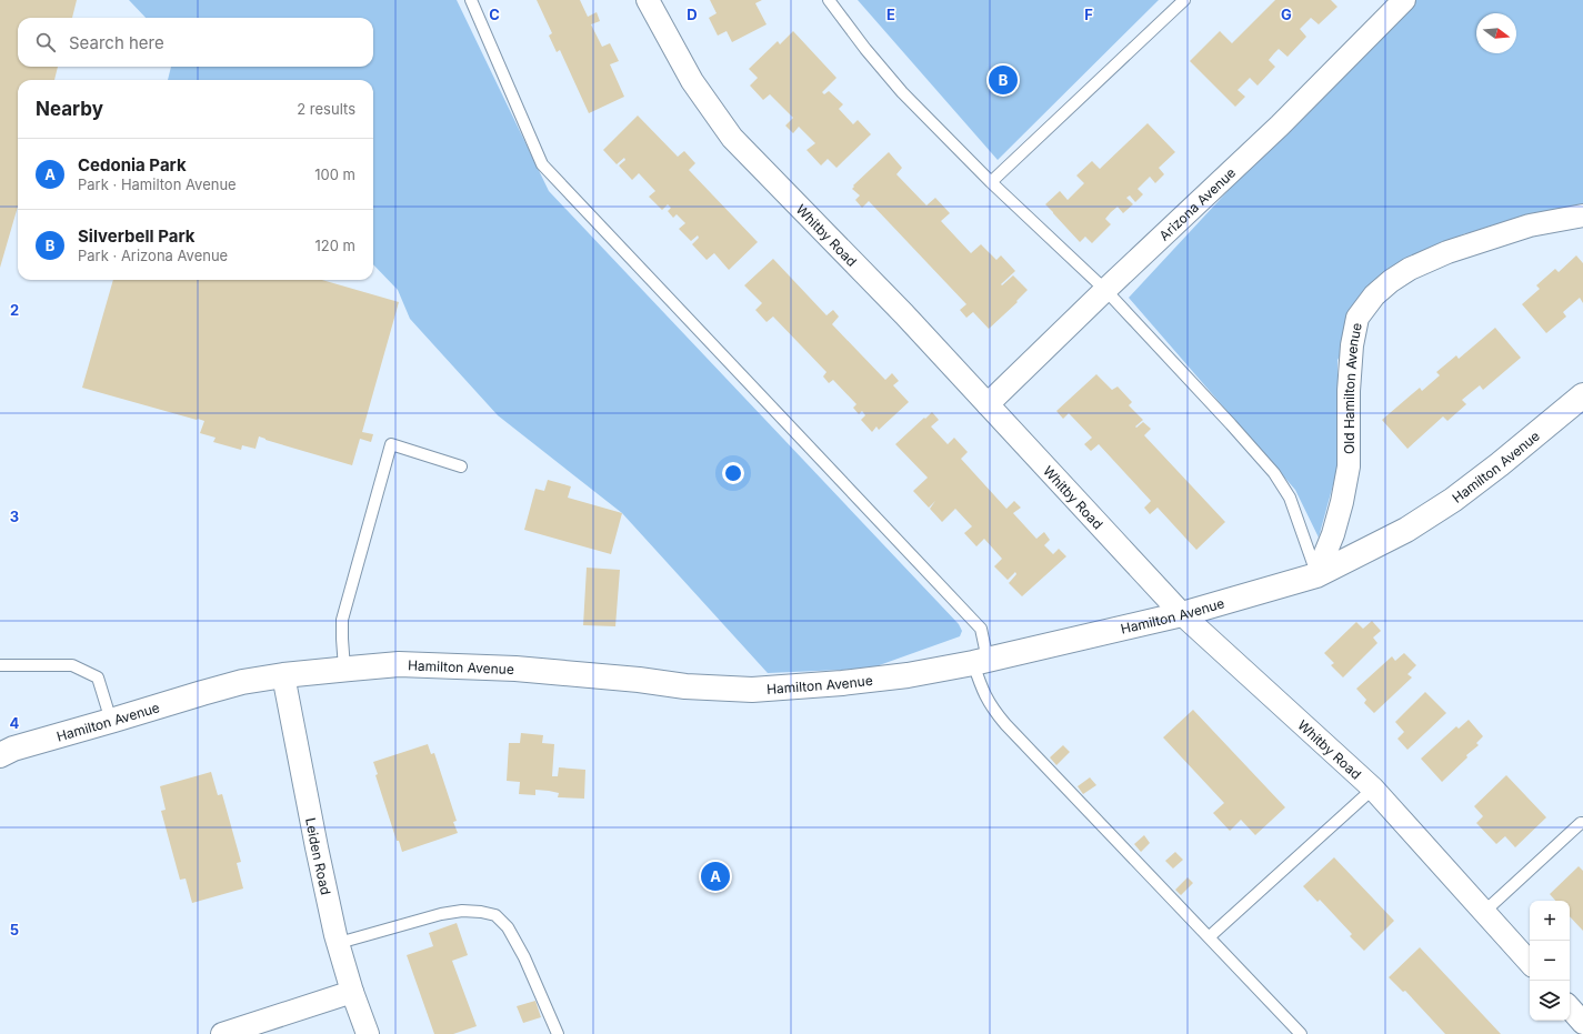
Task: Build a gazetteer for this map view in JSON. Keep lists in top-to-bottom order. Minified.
{"streets":{"street":["Arizona Avenue","Whitby Road","Old Hamilton Avenue","Hamilton Avenue","Leiden Road"]},"crossings":[["Arizona Avenue","Whitby Road"],["Whitby Road","Hamilton Avenue"],["Old Hamilton Avenue","Hamilton Avenue"],["Hamilton Avenue","Leiden Road"]],"north":"right","page":{"search":"Search here","pins":["B","A"],"heading":["Nearby","2 results"],"list":[{"mark":"A","name":"Cedonia Park","note":"Park · Hamilton Avenue","value":"100 m"},{"mark":"B","name":"Silverbell Park","note":"Park · Arizona Avenue","value":"120 m"}],"map_buttons":["+","−"]},"grid":{"columns":["C","D","E","F","G"],"rows":["2","3","4","5"]}}
